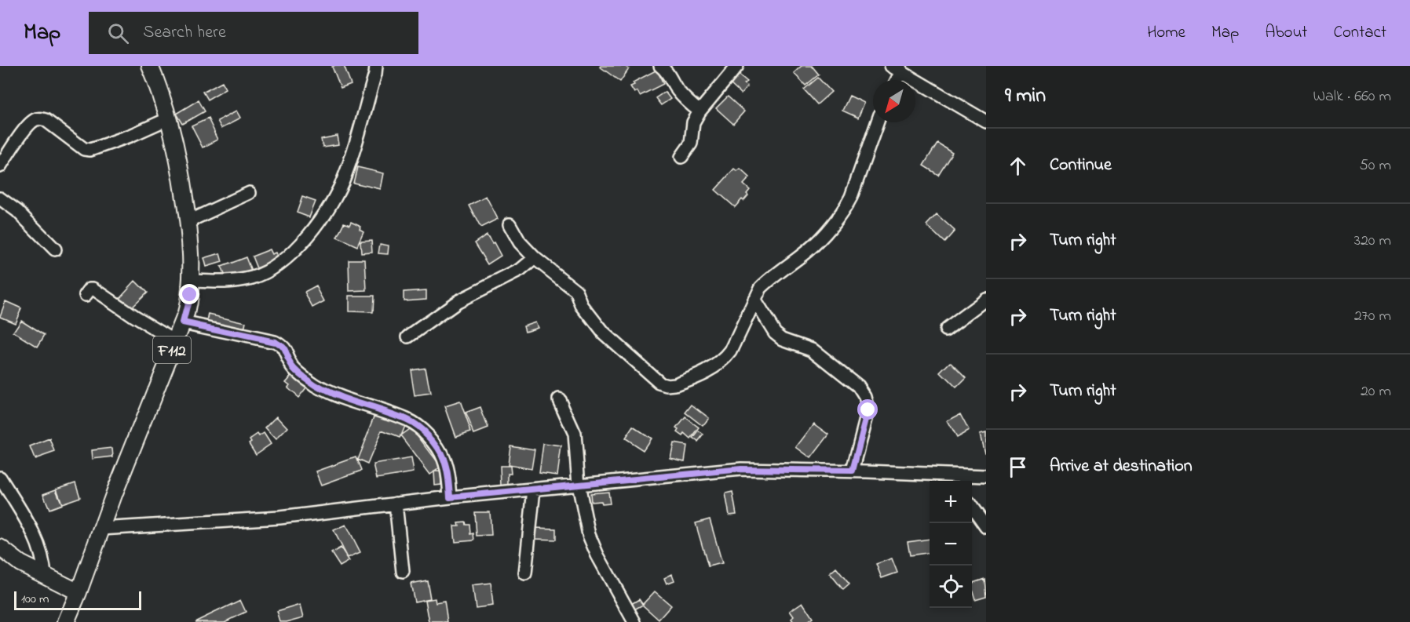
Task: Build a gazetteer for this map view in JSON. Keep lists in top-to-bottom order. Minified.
{"streets":{"main road":["F112"]},"scale_bar":"100 m","north":"bottom left","page":{"header":"Map","search":"Search here","nav":["Home","Map","About","Contact"],"heading":["9 min","Walk · 660 m"],"list":[["Continue","50 m"],["Turn right","320 m"],["Turn right","270 m"],["Turn right","20 m"],"Arrive at destination"],"map_buttons":["+","−"],"scale":"100 m"}}
